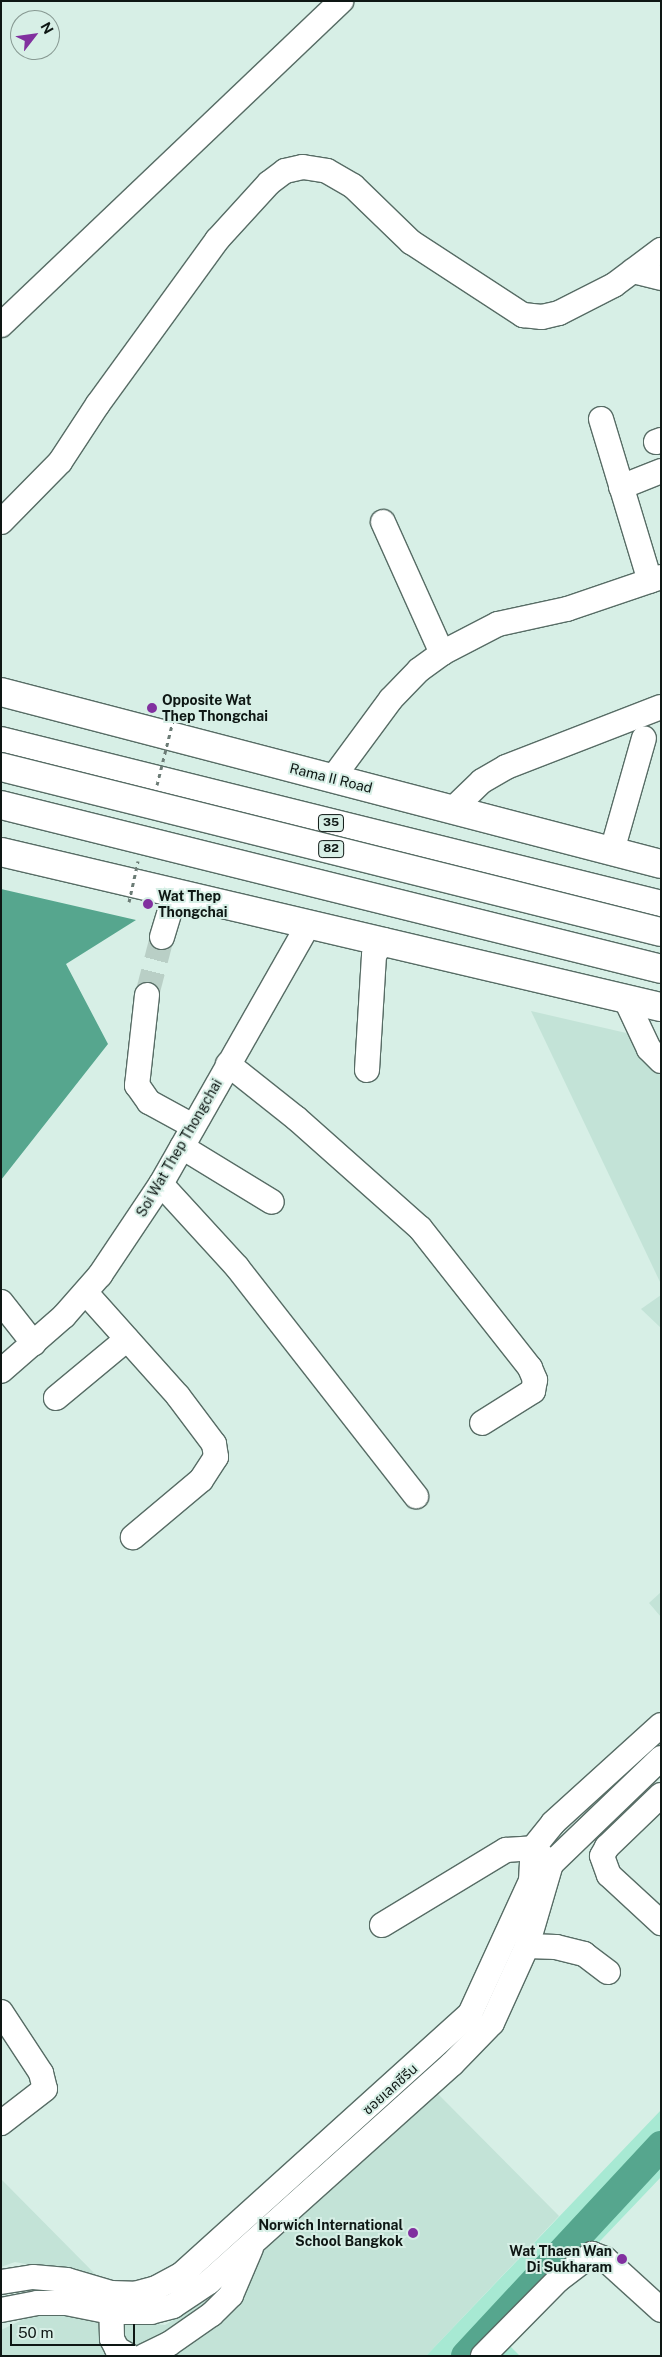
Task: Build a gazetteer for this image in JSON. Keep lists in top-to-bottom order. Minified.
{"streets":{"main road":["Rama II Road","35","82"],"street":["Soi Wat Thep Thongchai","ซอยเลคซีรีน"]},"places":["Opposite Wat Thep Thongchai","Wat Thep Thongchai","Norwich International School Bangkok","Wat Thaen Wan Di Sukharam"],"scale_bar":"50 m","north":"top right"}
